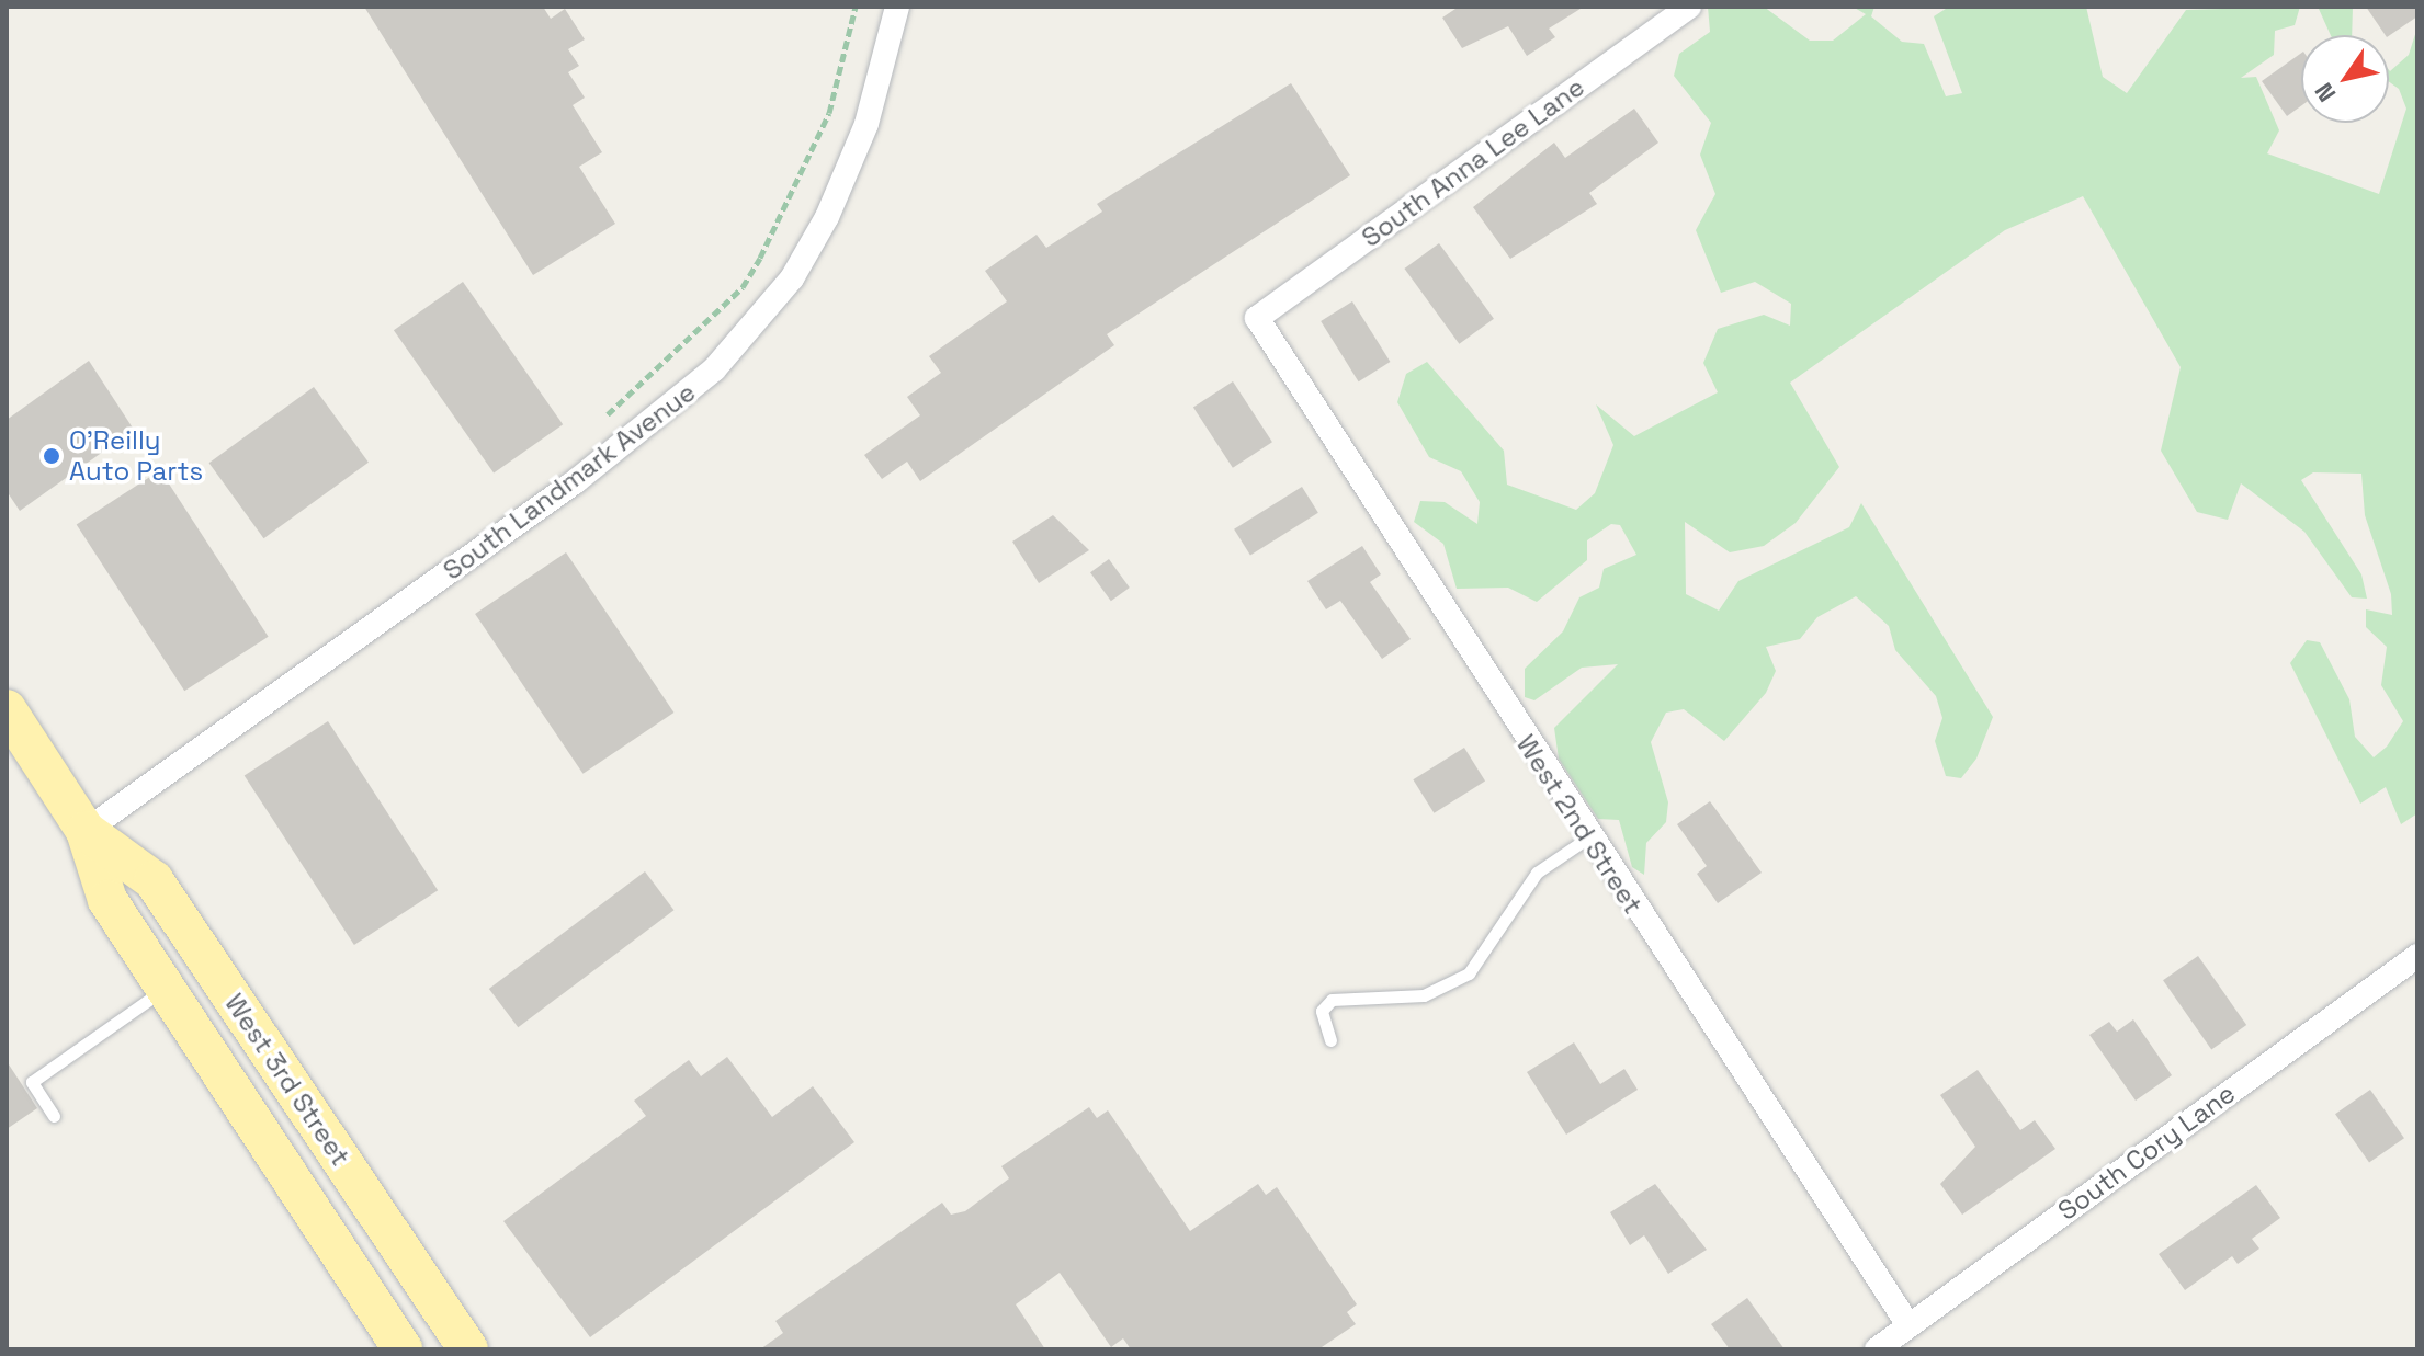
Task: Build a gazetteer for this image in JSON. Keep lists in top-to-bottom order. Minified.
{"streets":{"main road":["West 3rd Street"],"street":["South Anna Lee Lane","South Landmark Avenue","West 2nd Street","South Cory Lane"]},"crossings":[["South Anna Lee Lane","West 2nd Street"],["South Landmark Avenue","West 3rd Street"],["West 2nd Street","South Cory Lane"]],"places":["O'Reilly Auto Parts"],"north":"bottom left"}
